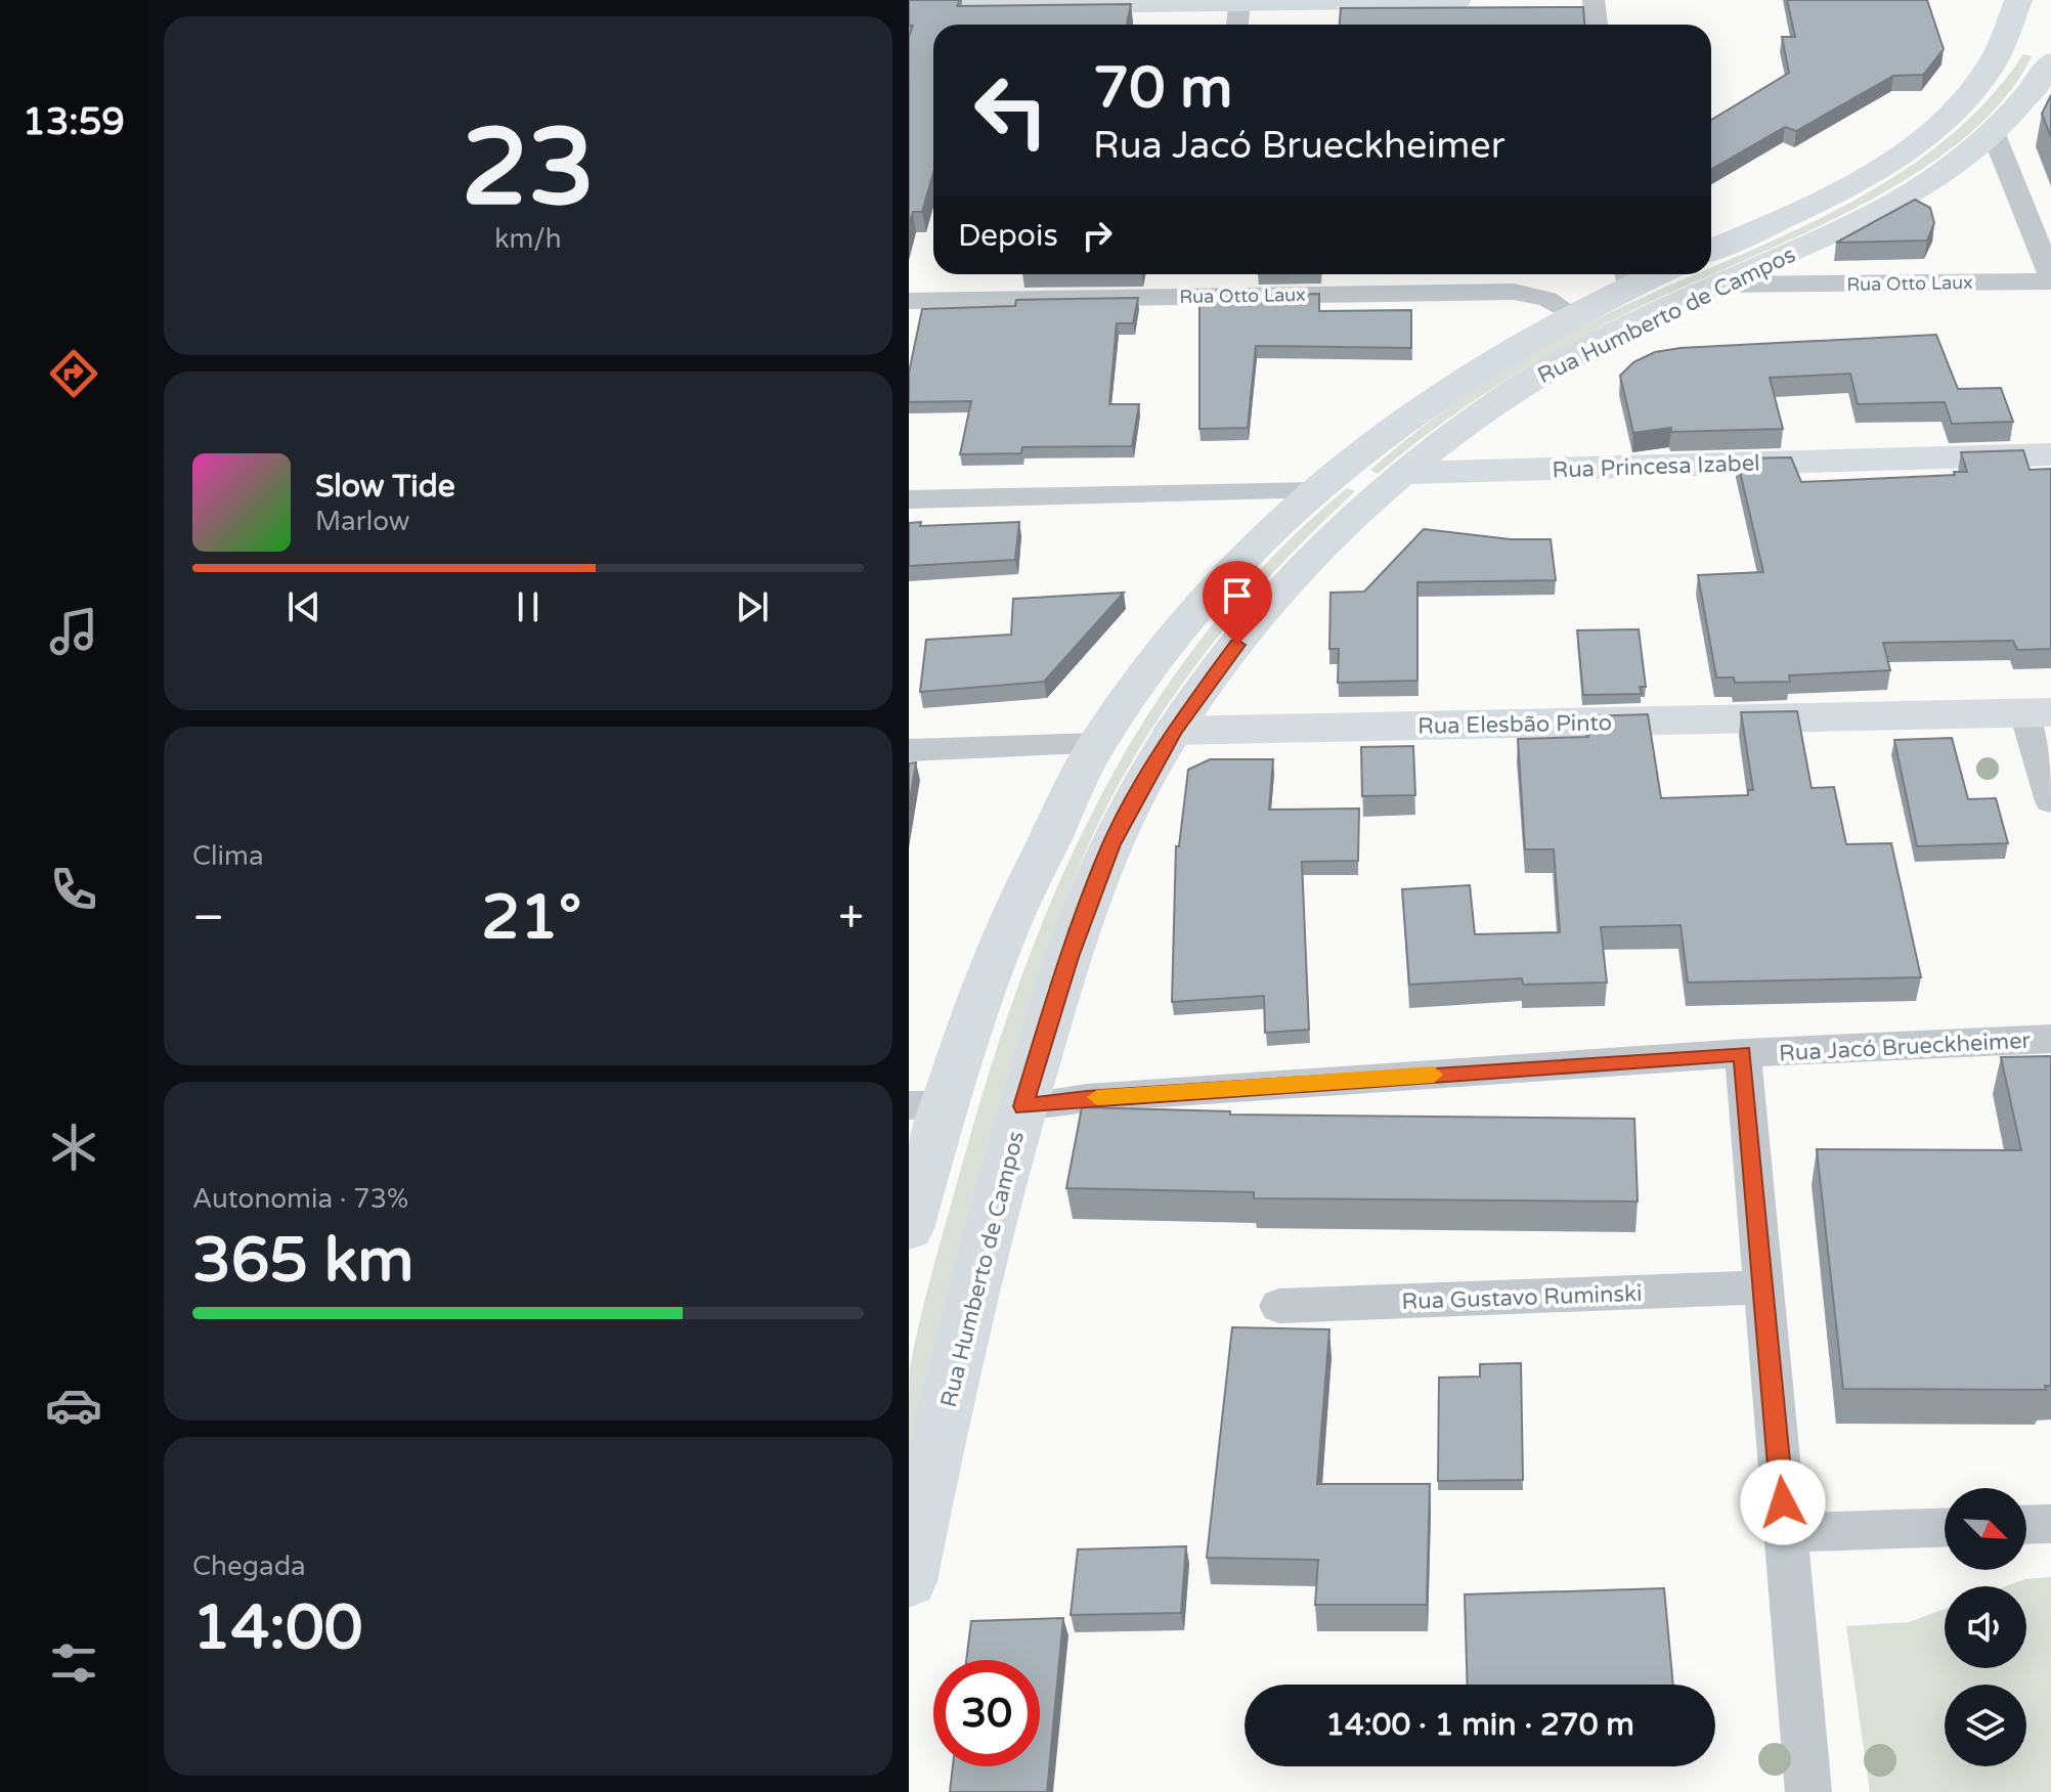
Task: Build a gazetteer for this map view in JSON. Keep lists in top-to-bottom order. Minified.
{"streets":{"main road":["Rua Humberto de Campos","Rua Princesa Izabel","Rua Elesbão Pinto"],"street":["Rua Otto Laux","Rua Jacó Brueckheimer","Rua Gustavo Ruminski"]},"crossings":[["Rua Otto Laux","Rua Humberto de Campos"],["Rua Humberto de Campos","Rua Princesa Izabel"],["Rua Humberto de Campos","Rua Elesbão Pinto"],["Rua Humberto de Campos","Rua Jacó Brueckheimer"]],"north":"bottom right","page":{"tabs":"13:59","tile":[["23","km/h"],"Clima",["Autonomia · 73%","365 km"],["Chegada","14:00"]],"turn":["70 m","Rua Jacó Brueckheimer"],"then":"Depois","song":["Slow Tide","Marlow"],"heat":["−","21°","+"],"limit":"30","trip":"14:00 · 1 min · 270 m"}}
